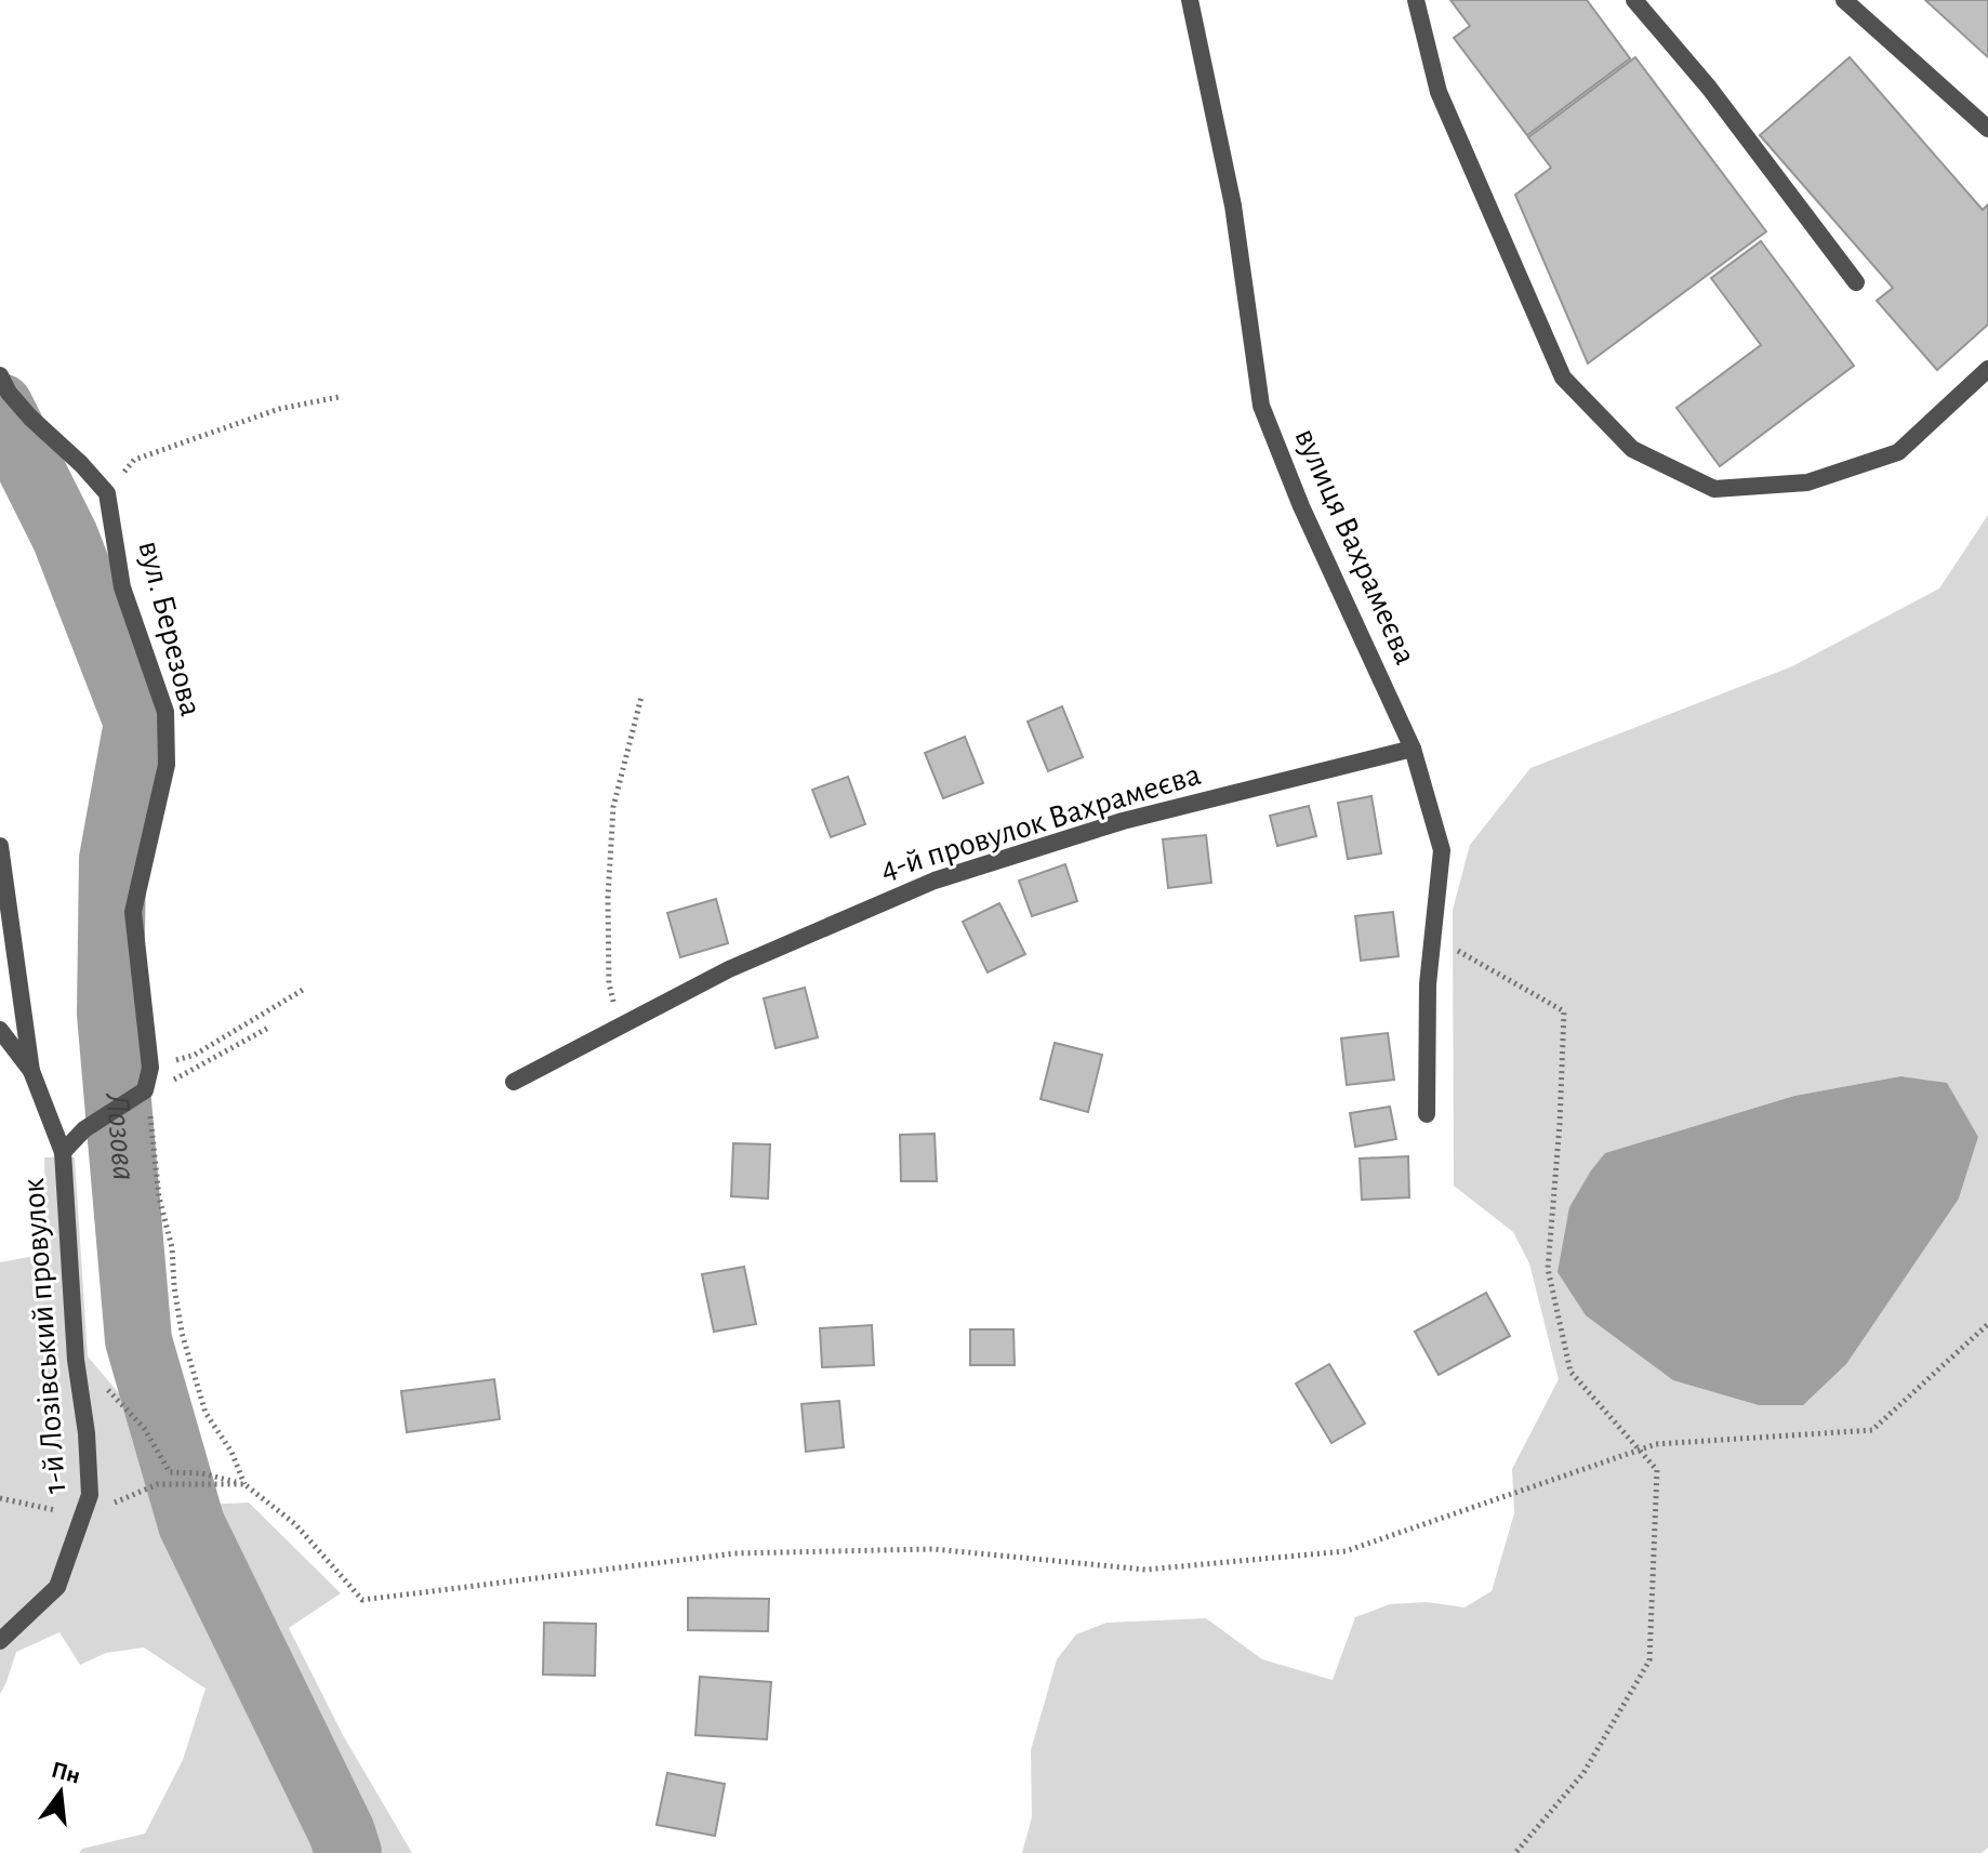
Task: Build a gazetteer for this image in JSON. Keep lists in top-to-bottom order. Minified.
{"streets":{"street":["вулиця Вахрамеєва","вул. Березова","4-й провулок Вахрамеєва","1-й Лозівський провулок"]},"crossings":[["вулиця Вахрамеєва","4-й провулок Вахрамеєва"]],"water":["Лозова"],"north":"top"}
